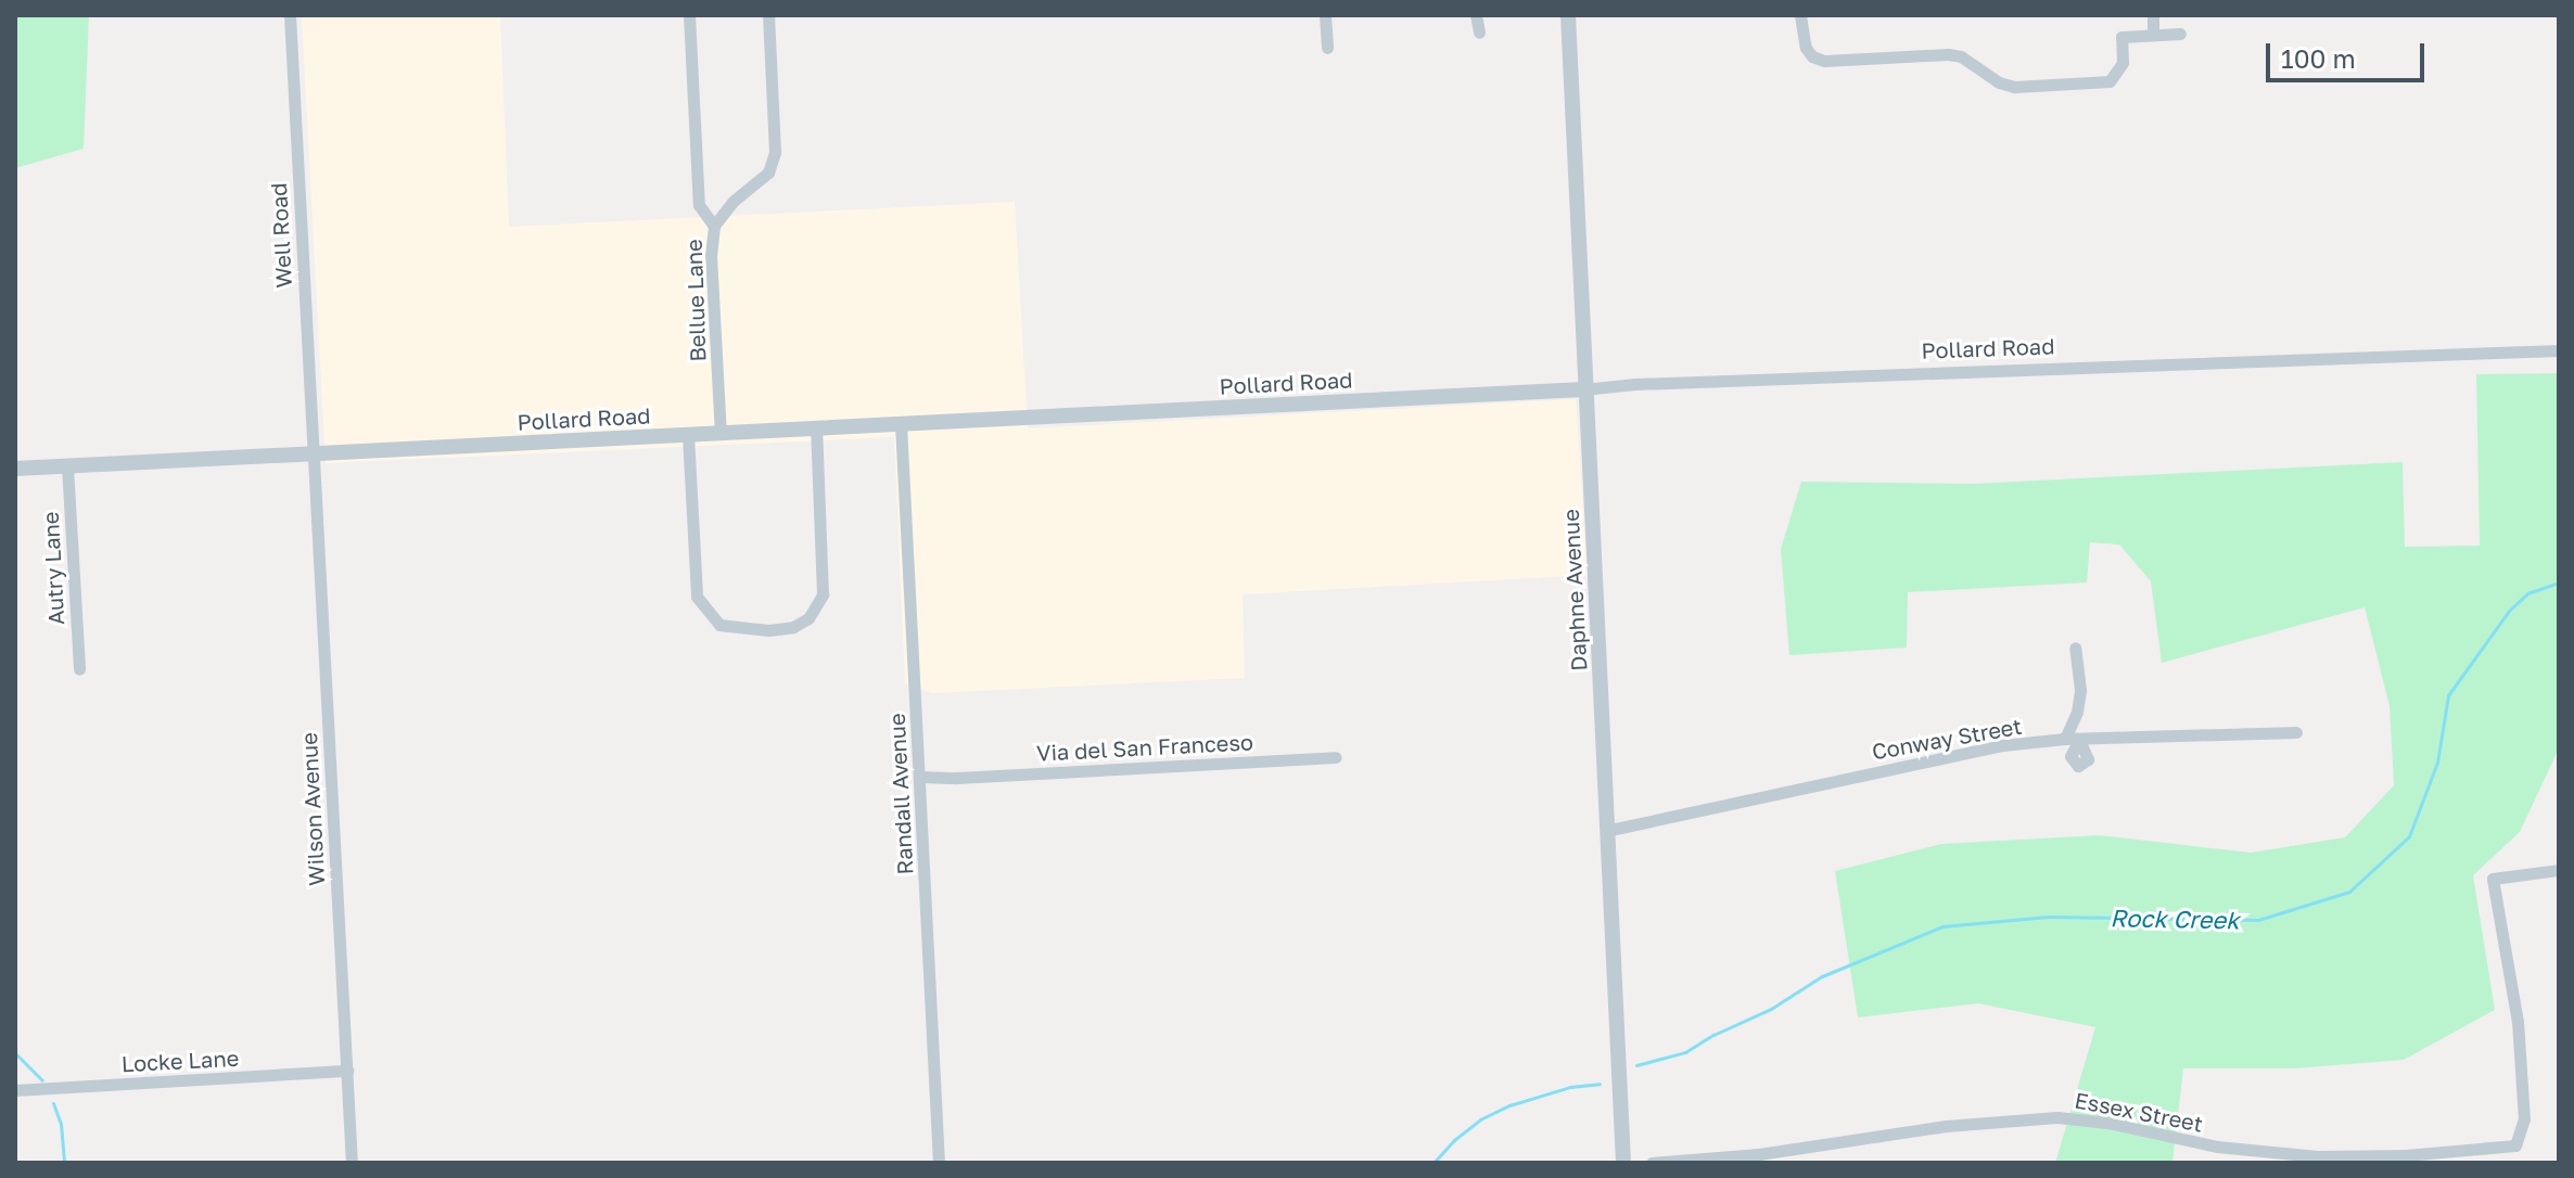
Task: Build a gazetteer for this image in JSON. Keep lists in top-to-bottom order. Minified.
{"streets":{"street":["Well Road","Bellue Lane","Pollard Road","Autry Lane","Daphne Avenue","Conway Street","Via del San Franceso","Randall Avenue","Wilson Avenue","Locke Lane","Essex Street"]},"crossings":[["Well Road","Pollard Road"],["Well Road","Wilson Avenue"],["Bellue Lane","Pollard Road"],["Pollard Road","Autry Lane"],["Pollard Road","Daphne Avenue"],["Pollard Road","Randall Avenue"],["Pollard Road","Wilson Avenue"],["Daphne Avenue","Conway Street"],["Via del San Franceso","Randall Avenue"],["Wilson Avenue","Locke Lane"]],"water":["Rock Creek"],"scale_bar":"100 m"}
